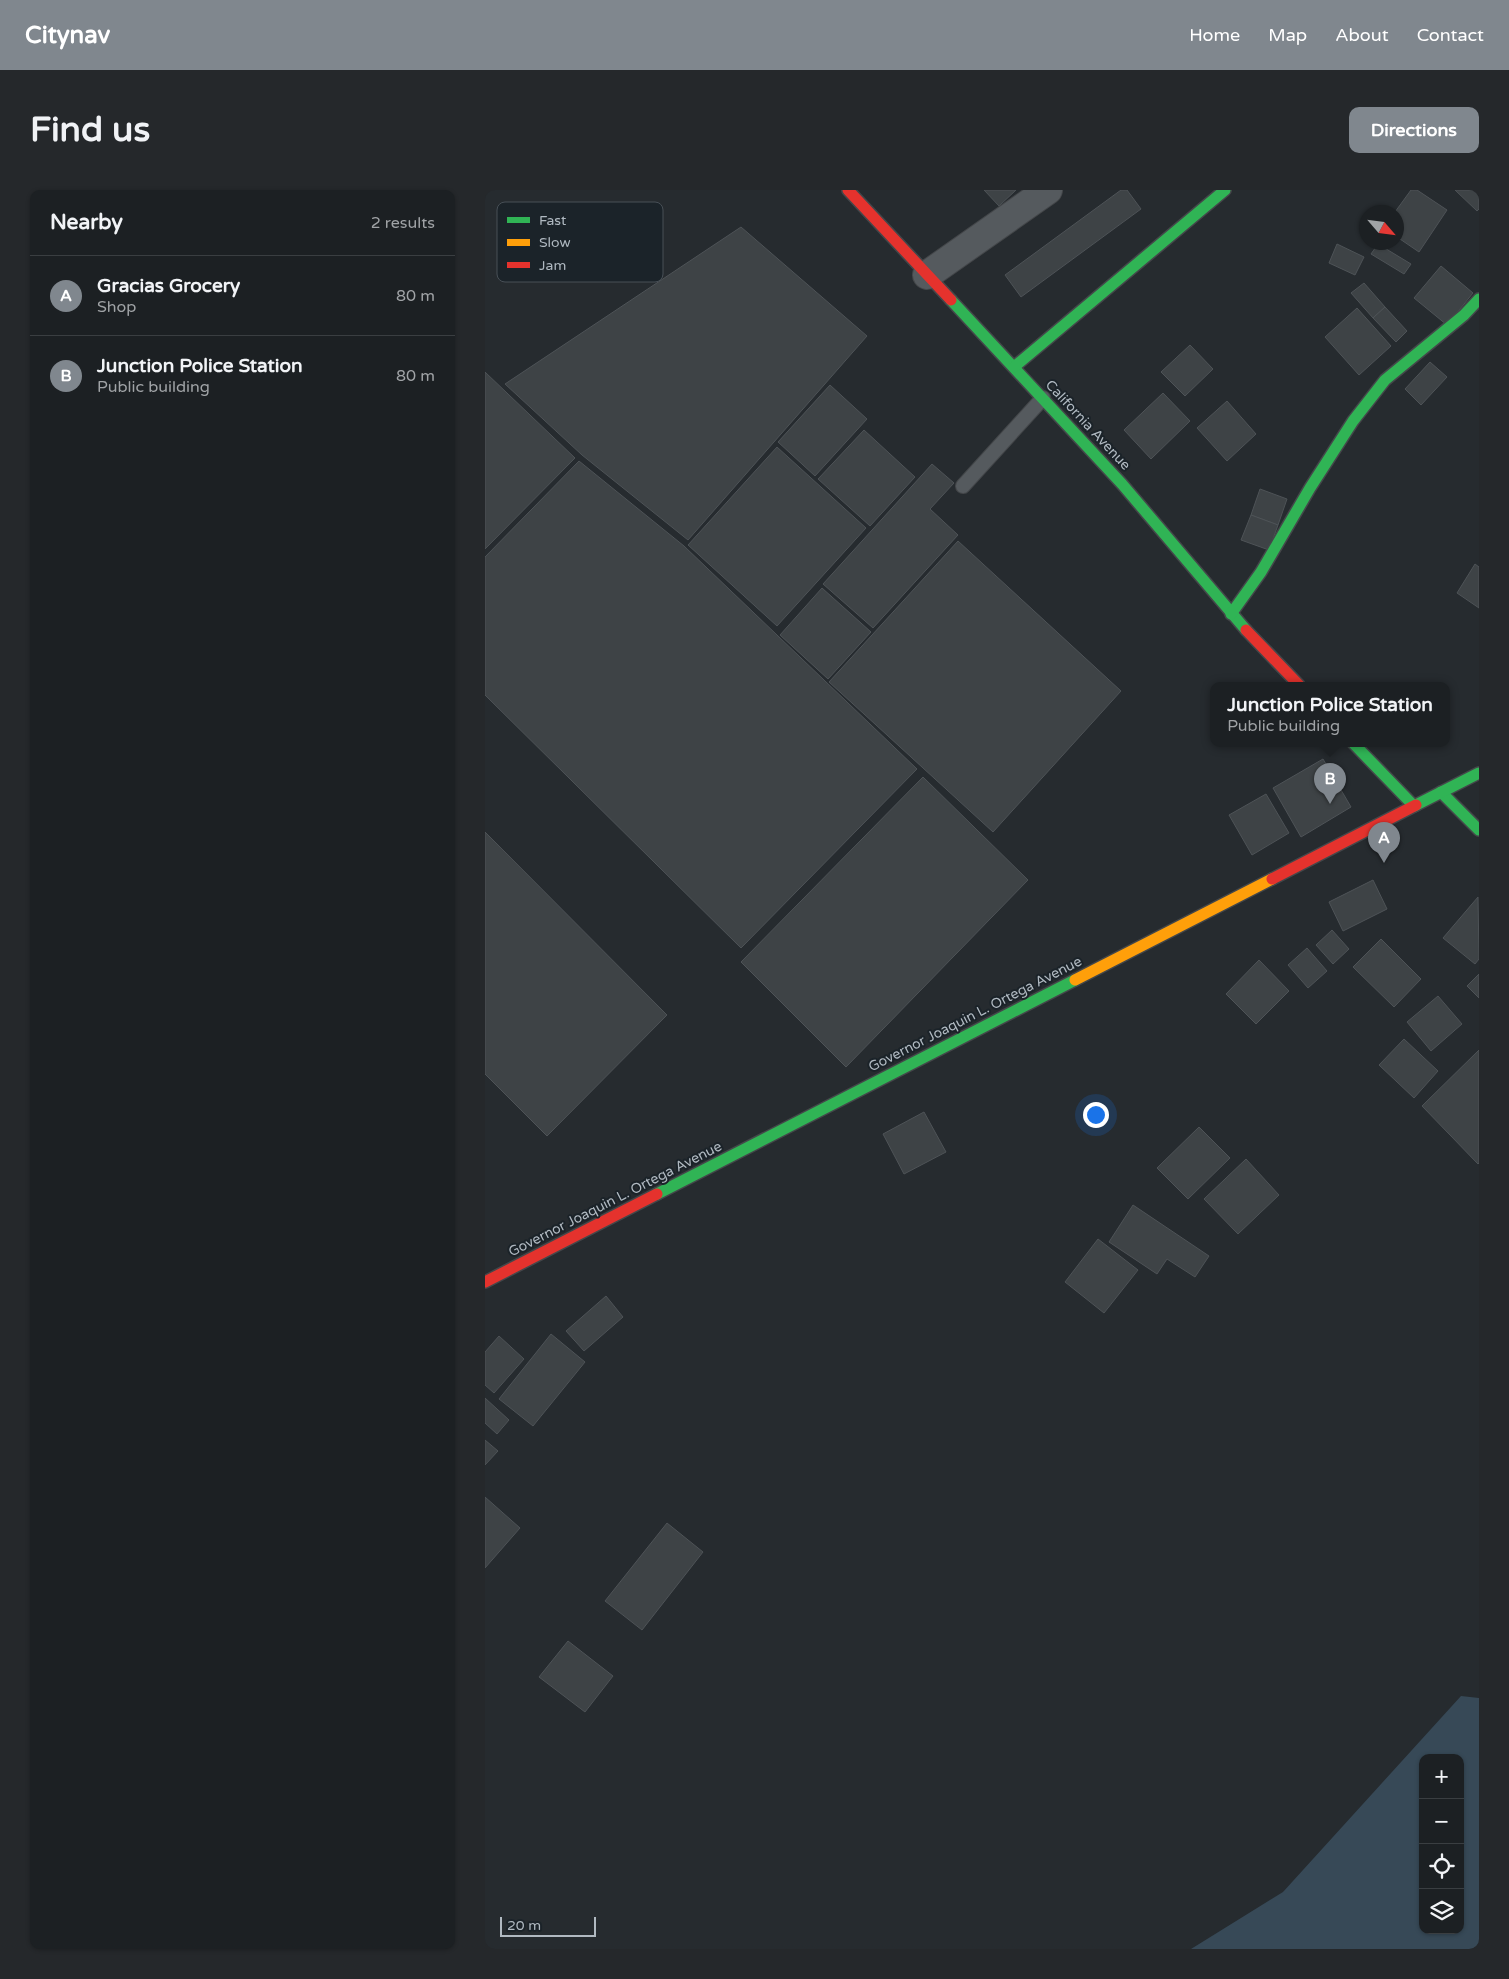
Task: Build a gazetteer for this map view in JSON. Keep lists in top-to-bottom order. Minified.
{"streets":{"street":["California Avenue","Governor Joaquin L. Ortega Avenue"]},"legend":["Fast","Slow","Jam"],"scale_bar":"20 m","north":"bottom right","page":{"header":"Citynav","nav":["Home","Map","About","Contact"],"buttons":"Directions","title":"Find us","heading":["Nearby","2 results"],"list":[{"mark":"A","name":"Gracias Grocery","note":"Shop","value":"80 m"},{"mark":"B","name":"Junction Police Station","note":"Public building","value":"80 m"}],"popup":["Junction Police Station","Public building"],"pins":["B","A"],"map_buttons":["+","−"],"scale":"20 m"}}
